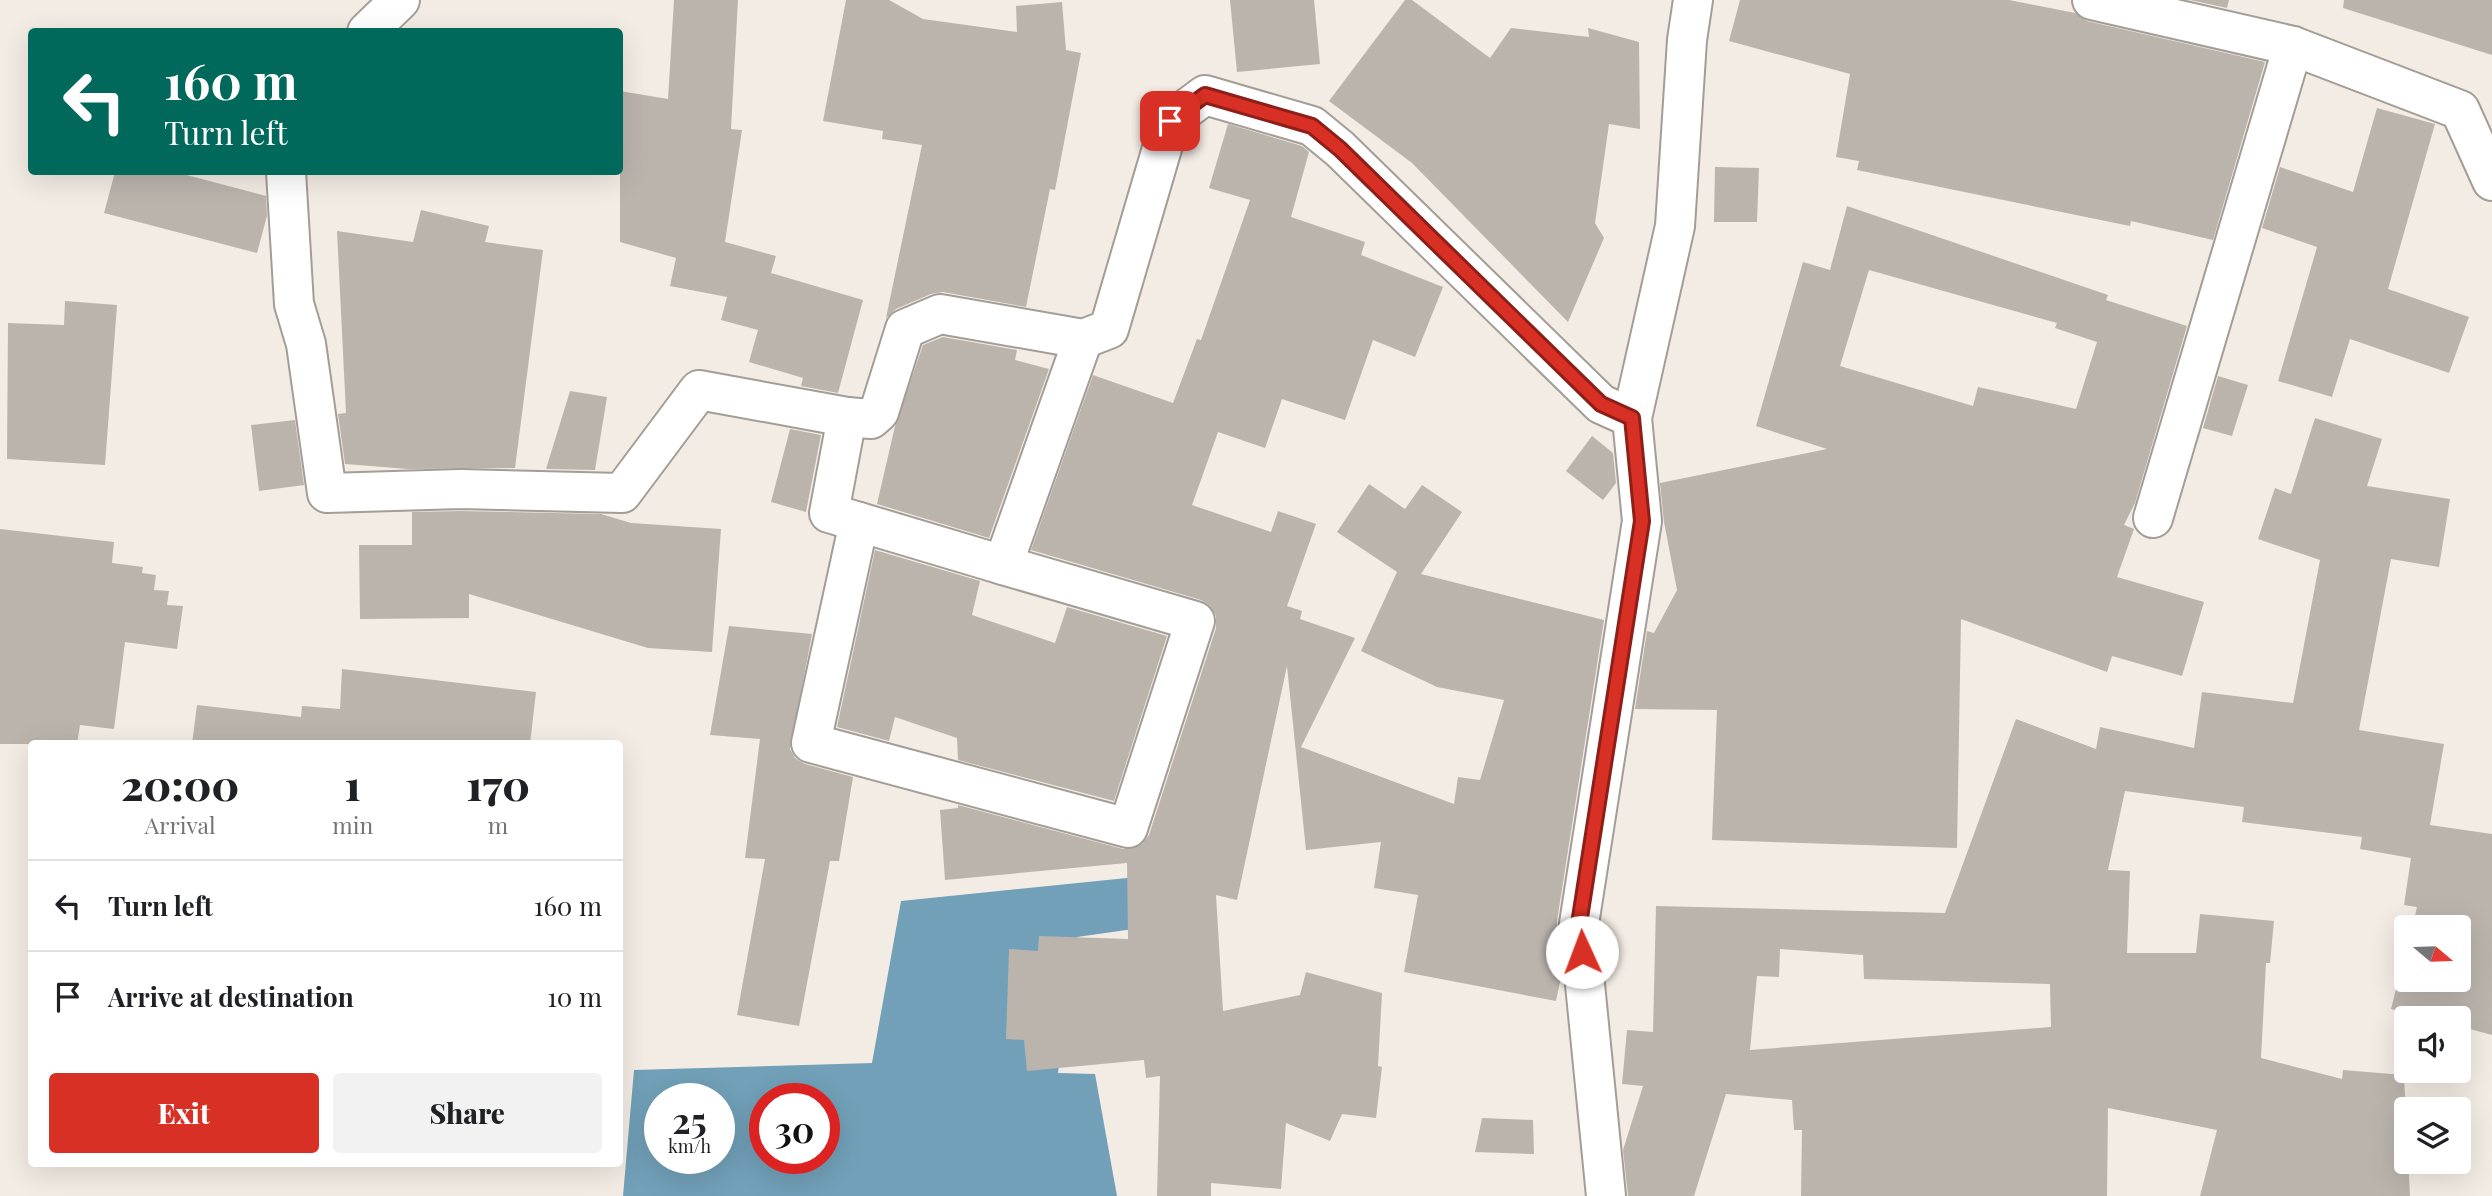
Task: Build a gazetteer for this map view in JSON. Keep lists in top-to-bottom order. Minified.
{"north":"right","page":{"turn":["160 m","Turn left"],"eta":["20:00","Arrival","1","min","170","m"],"list":[{"name":"Turn left","value":"160 m"},{"name":"Arrive at destination","value":"10 m"}],"buttons":["Exit","Share"],"speed":"25 km/h","limit":"30"}}
